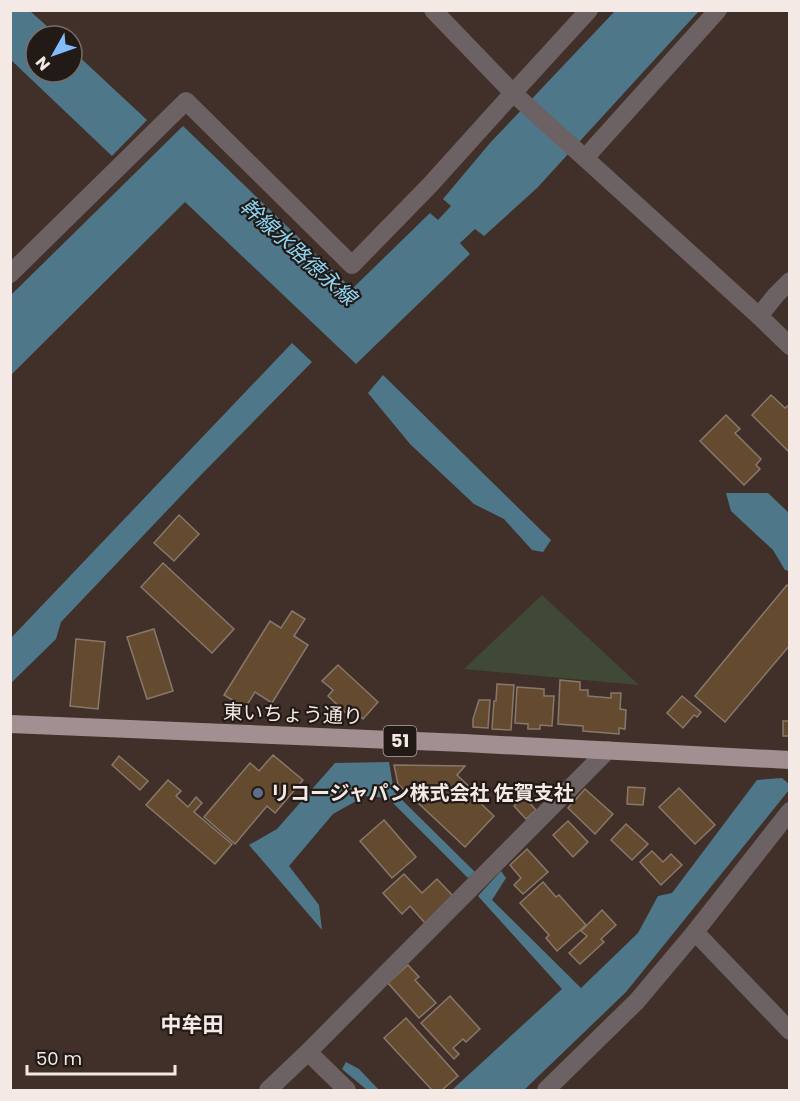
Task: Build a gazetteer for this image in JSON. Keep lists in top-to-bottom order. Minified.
{"streets":{"main road":["東いちょう通り","51"]},"districts":["中牟田"],"water":["幹線水路徳永線"],"places":["リコージャパン株式会社 佐賀支社"],"scale_bar":"50 m","north":"bottom left"}
